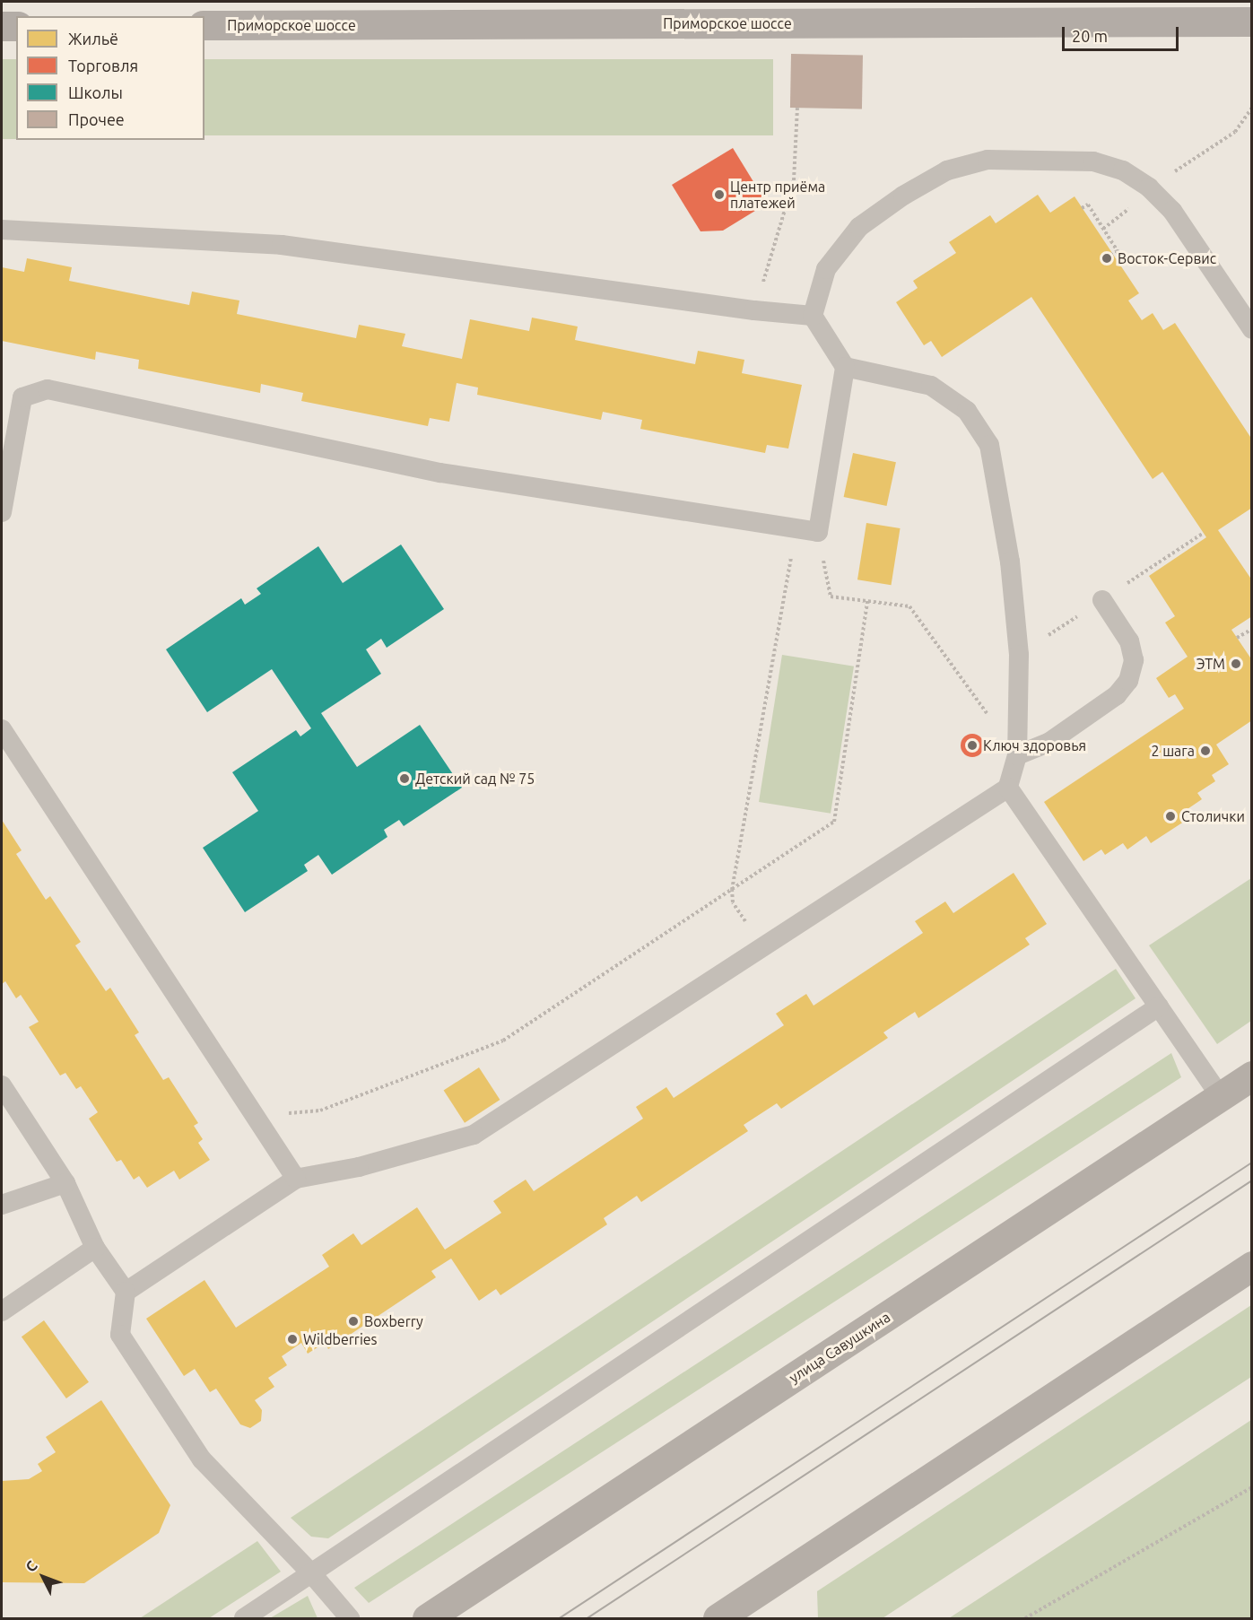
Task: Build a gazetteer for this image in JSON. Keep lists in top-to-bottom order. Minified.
{"streets":{"main road":["Приморское шоссе","улица Савушкина"]},"places":["Центр приёма платежей","Восток-Сервис","ЭТМ","Ключ здоровья","2 шага","Детский сад № 75","Столички","Boxberry","Wildberries"],"legend":["Жильё","Торговля","Школы","Прочее"],"scale_bar":"20 m","north":"top left"}
